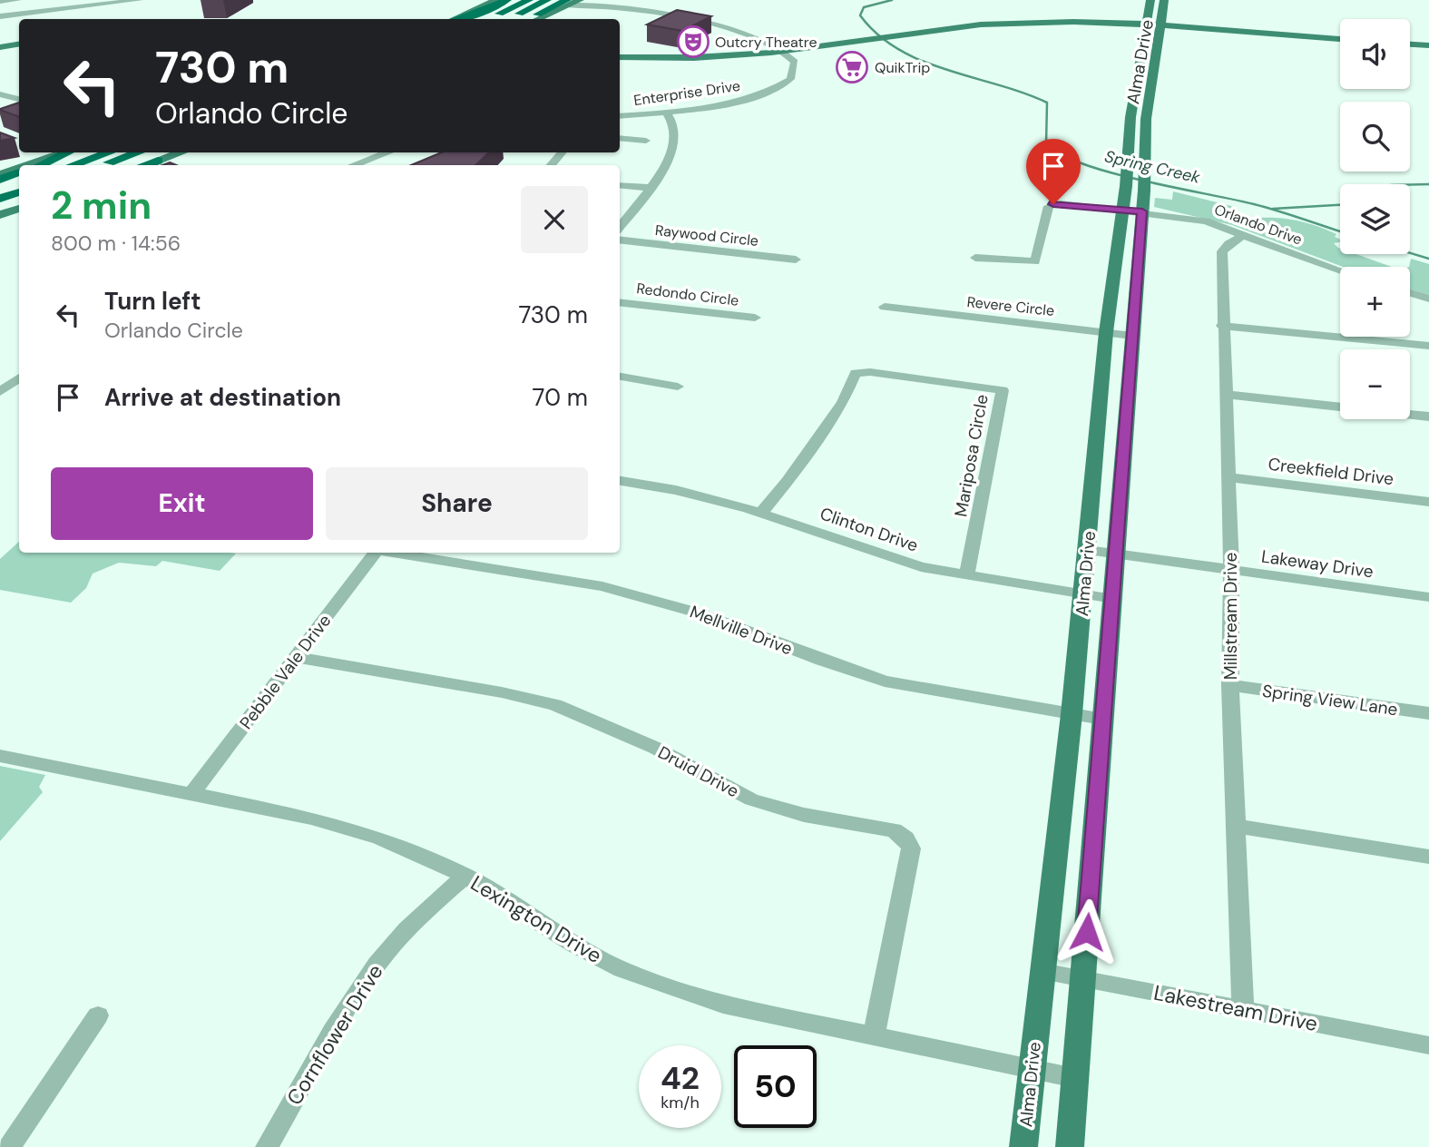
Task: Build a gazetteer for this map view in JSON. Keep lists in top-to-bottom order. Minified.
{"streets":{"main road":["Alma Drive"],"street":["Enterprise Drive","Orlando Drive","Raywood Circle","Redondo Circle","Revere Circle","Mariposa Circle","Creekfield Drive","Clinton Drive","Lakeway Drive","Millstream Drive","Mellville Drive","Pebble Vale Drive","Spring View Lane","Druid Drive","Lexington Drive","Lakestream Drive","Cornflower Drive"]},"crossings":[["Alma Drive","Orlando Drive"],["Alma Drive","Revere Circle"],["Alma Drive","Clinton Drive"],["Alma Drive","Lakeway Drive"],["Alma Drive","Mellville Drive"],["Alma Drive","Lexington Drive"],["Alma Drive","Lakestream Drive"],["Orlando Drive","Millstream Drive"],["Mariposa Circle","Clinton Drive"],["Creekfield Drive","Millstream Drive"],["Lakeway Drive","Millstream Drive"],["Millstream Drive","Spring View Lane"],["Millstream Drive","Lakestream Drive"],["Pebble Vale Drive","Druid Drive"],["Pebble Vale Drive","Lexington Drive"],["Druid Drive","Lexington Drive"],["Lexington Drive","Cornflower Drive"]],"water":["Spring Creek"],"places":{"theatre":["Outcry Theatre"],"supermarket":["QuikTrip"]},"page":{"map_buttons":["+","−"],"turn":["730 m","Orlando Circle"],"heading":["2 min","800 m · 14:56"],"list":[{"name":"Turn left","note":"Orlando Circle","value":"730 m"},{"name":"Arrive at destination","value":"70 m"}],"buttons":["Exit","Share"],"speed":"42 km/h","limit":"50"}}
